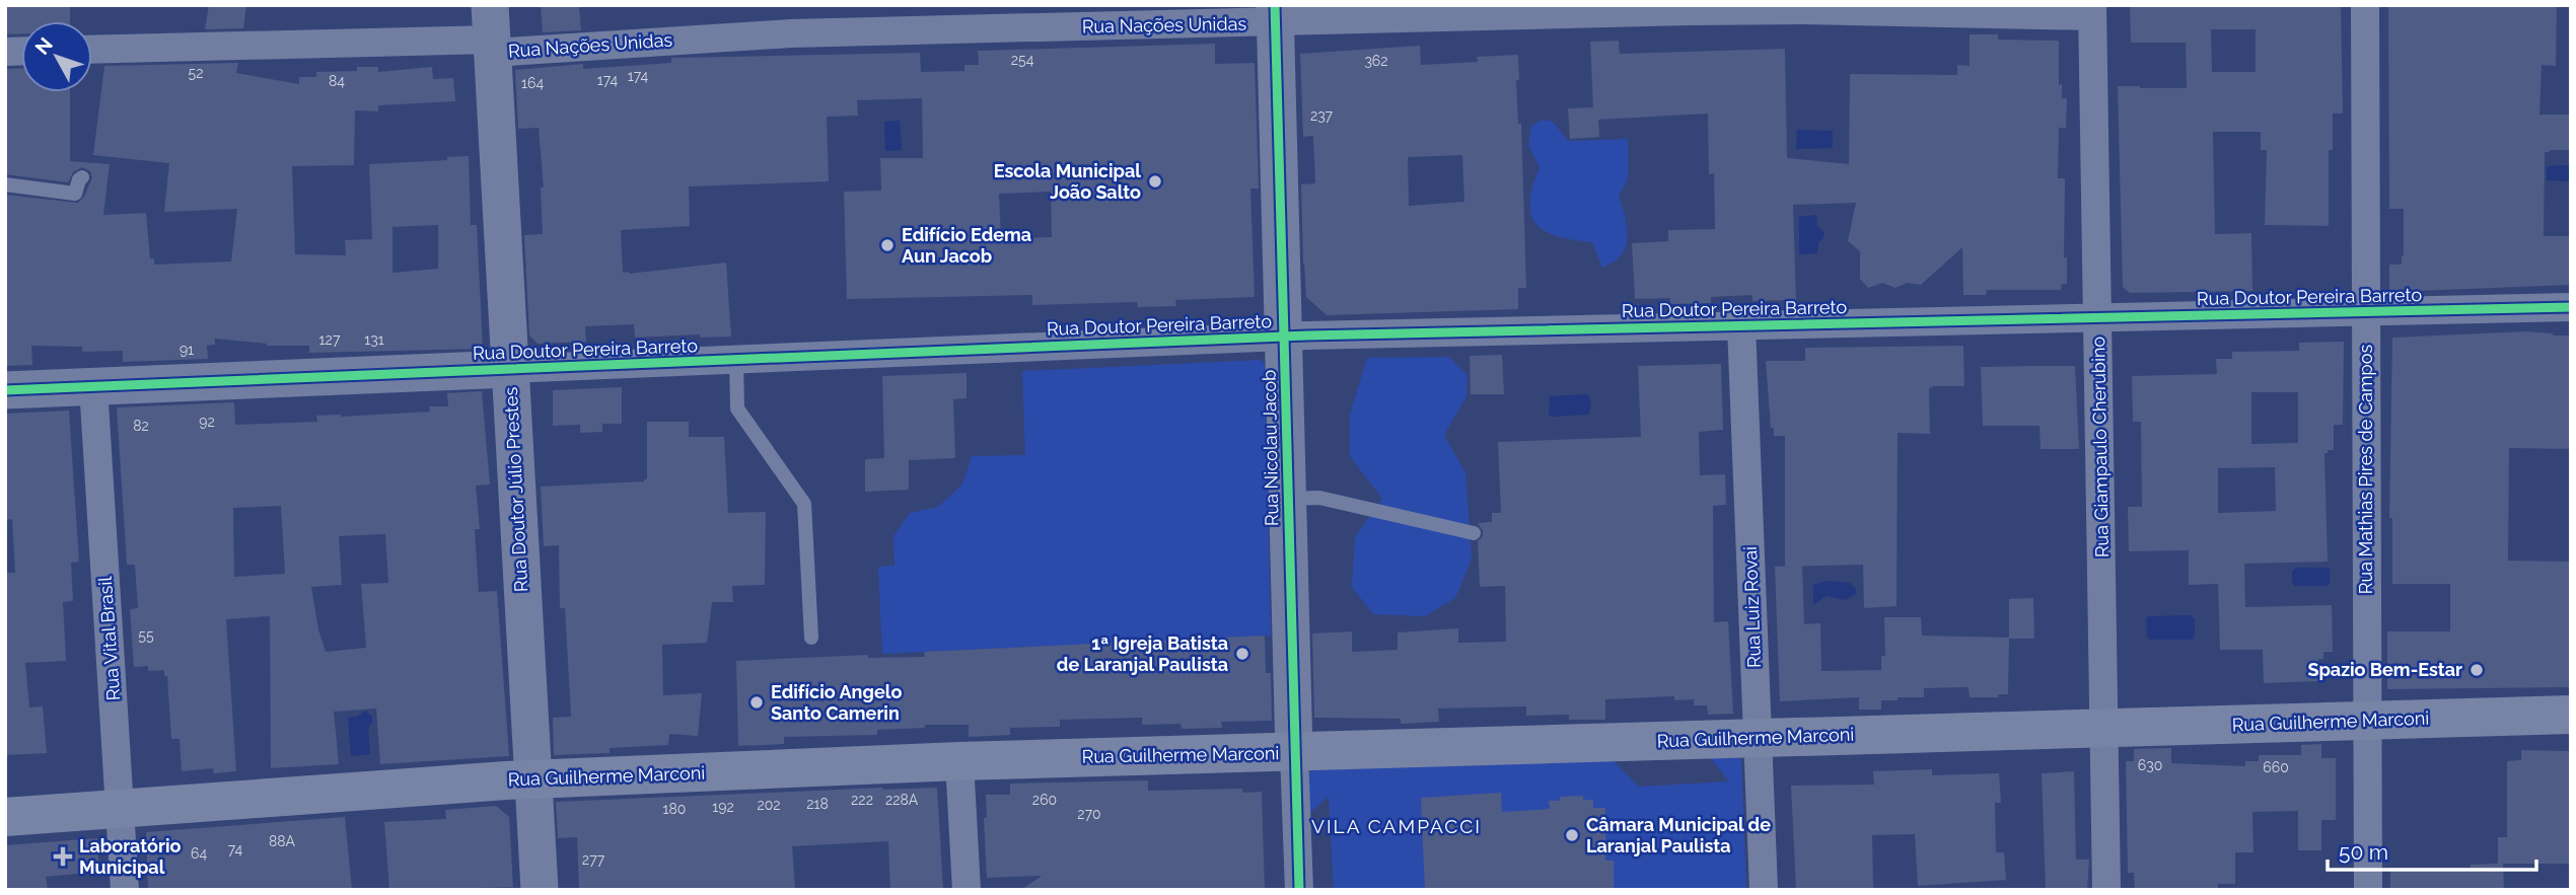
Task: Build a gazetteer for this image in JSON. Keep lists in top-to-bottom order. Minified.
{"streets":{"main road":["Rua Guilherme Marconi"],"street":["Rua Nações Unidas","Rua Doutor Pereira Barreto","Rua Giampaulo Cherubino","Rua Nicolau Jacob","Rua Mathias Pires de Campos","Rua Doutor Júlio Prestes","Rua Luiz Rovai","Rua Vital Brasil"]},"crossings":[["Rua Nações Unidas","Rua Giampaulo Cherubino"],["Rua Nações Unidas","Rua Nicolau Jacob"],["Rua Nações Unidas","Rua Doutor Júlio Prestes"],["Rua Doutor Pereira Barreto","Rua Giampaulo Cherubino"],["Rua Doutor Pereira Barreto","Rua Nicolau Jacob"],["Rua Doutor Pereira Barreto","Rua Mathias Pires de Campos"],["Rua Doutor Pereira Barreto","Rua Doutor Júlio Prestes"],["Rua Doutor Pereira Barreto","Rua Luiz Rovai"],["Rua Doutor Pereira Barreto","Rua Vital Brasil"],["Rua Giampaulo Cherubino","Rua Guilherme Marconi"],["Rua Nicolau Jacob","Rua Guilherme Marconi"],["Rua Mathias Pires de Campos","Rua Guilherme Marconi"],["Rua Doutor Júlio Prestes","Rua Guilherme Marconi"],["Rua Luiz Rovai","Rua Guilherme Marconi"],["Rua Vital Brasil","Rua Guilherme Marconi"]],"districts":["VILA CAMPACCI"],"places":{"other":["Escola Municipal João Salto","Edifício Edema Aun Jacob","1ª Igreja Batista de Laranjal Paulista","Spazio Bem-Estar","Edifício Angelo Santo Camerin","Câmara Municipal de Laranjal Paulista"],"health":["Laboratório Municipal"]},"house_numbers":["254","362","52","174","174","84","164","237","127","131","91","92","82","55","630","660","222","228A","260","218","202","192","180","270","88A","74","64","277"],"scale_bar":"50 m","north":"top left"}
